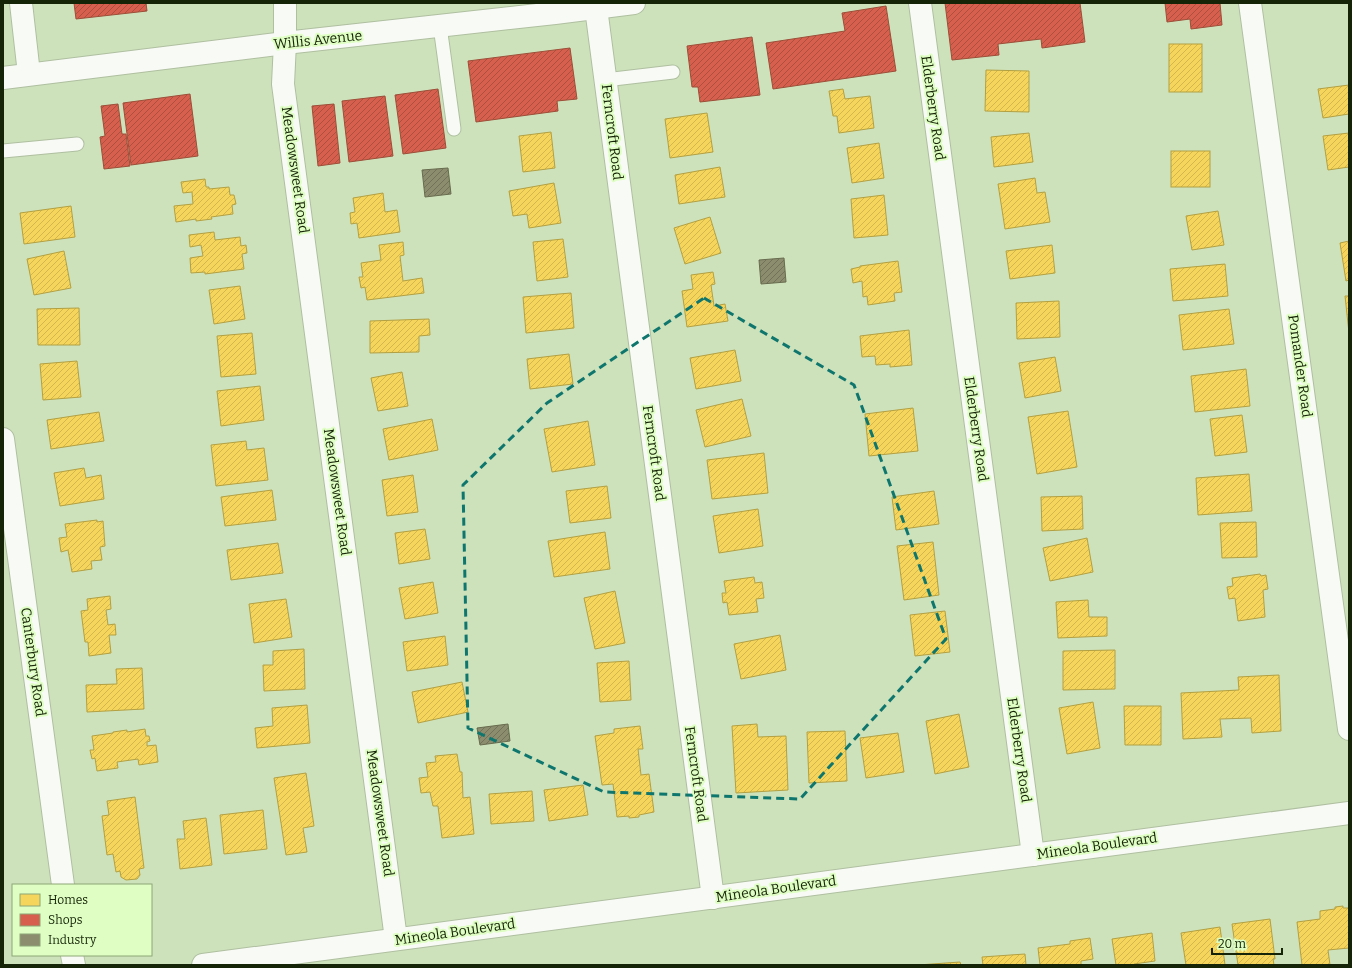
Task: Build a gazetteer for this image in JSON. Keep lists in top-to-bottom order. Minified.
{"streets":{"street":["Willis Avenue","Elderberry Road","Ferncroft Road","Meadowsweet Road","Pomander Road","Canterbury Road","Mineola Boulevard"]},"crossings":[["Willis Avenue","Ferncroft Road"],["Willis Avenue","Meadowsweet Road"],["Elderberry Road","Mineola Boulevard"],["Ferncroft Road","Mineola Boulevard"],["Meadowsweet Road","Mineola Boulevard"]],"legend":["Homes","Shops","Industry"],"scale_bar":"20 m"}
